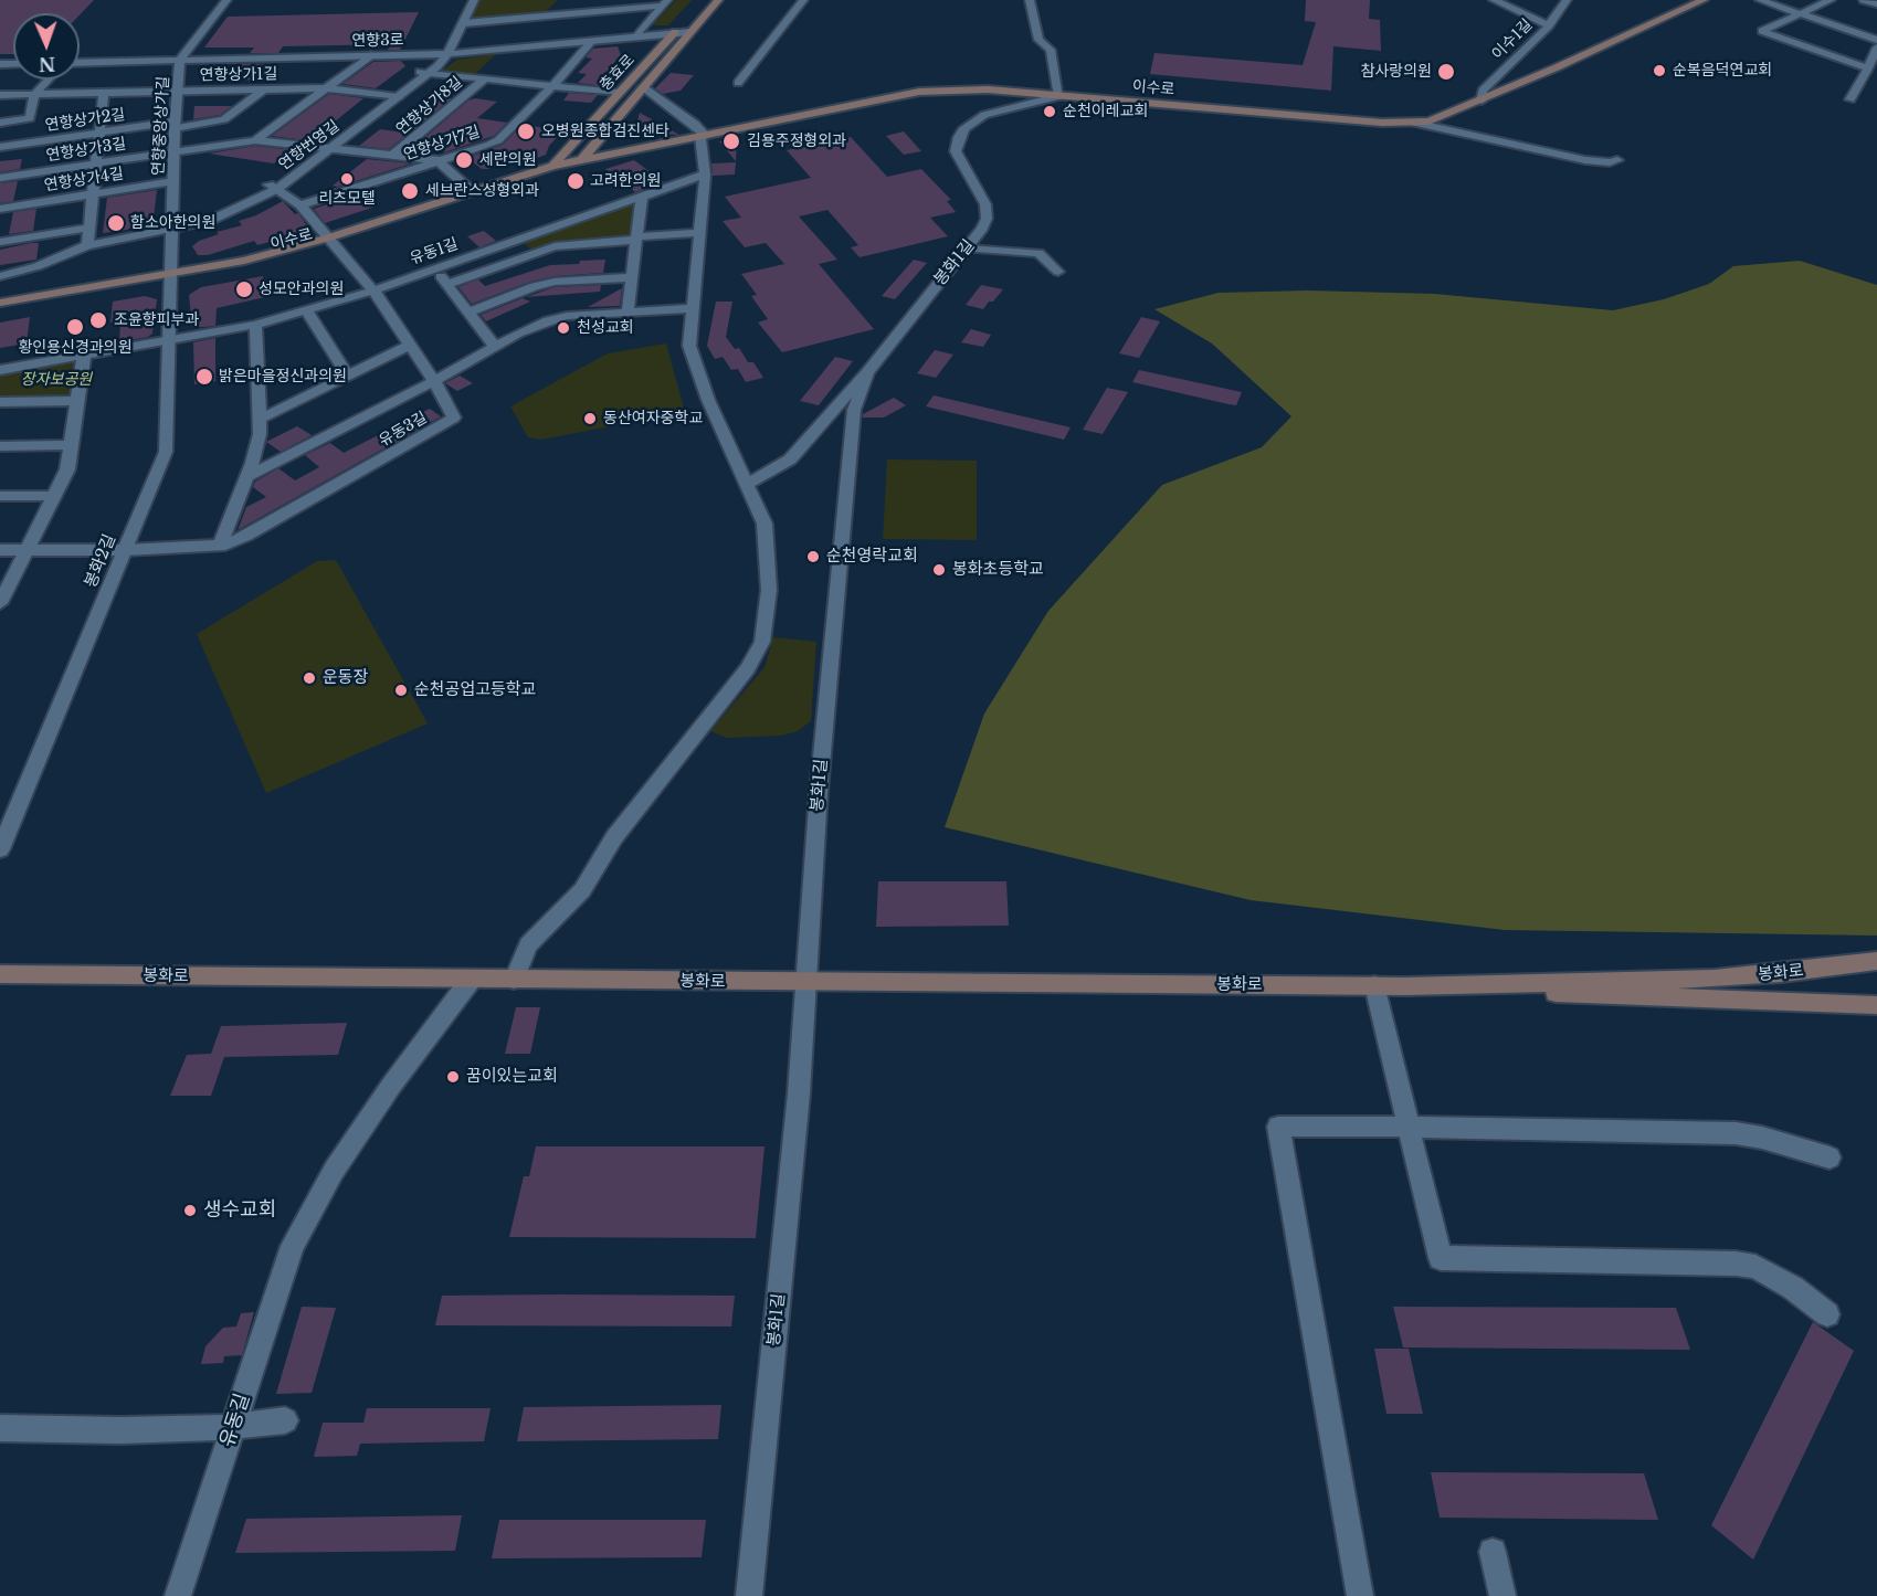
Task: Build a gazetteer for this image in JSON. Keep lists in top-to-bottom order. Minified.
{"streets":{"main road":["충효로","이수로","봉화로"],"street":["이수1길","연향3로","연향상가1길","연향상가8길","연향상가2길","연향중앙상가길","연향상가7길","연향번영길","연향상가3길","연향상가4길","유동1길","봉화1길","유동3길","봉화2길","유동길"]},"crossings":[["이수1길","이수로"],["연향3로","충효로"],["연향3로","연향중앙상가길"],["연향3로","연향상가7길"],["연향3로","연향번영길"],["연향3로","연향상가3길"],["충효로","이수로"],["충효로","연향상가8길"],["연향상가1길","연향상가2길"],["연향상가1길","연향중앙상가길"],["연향상가1길","연향번영길"],["연향상가1길","연향상가3길"],["이수로","연향중앙상가길"],["이수로","봉화1길"],["이수로","유동3길"],["이수로","봉화2길"],["연향상가8길","연향상가7길"],["연향상가8길","연향번영길"],["연향상가8길","연향상가3길"],["연향상가2길","연향중앙상가길"],["연향중앙상가길","연향번영길"],["연향중앙상가길","연향상가3길"],["연향중앙상가길","연향상가4길"],["연향중앙상가길","봉화2길"],["연향상가7길","유동3길"],["연향번영길","연향상가3길"],["유동1길","유동3길"],["유동1길","봉화2길"],["봉화1길","봉화로"],["유동3길","봉화2길"],["봉화로","유동길"]],"parks":["장자보공원"],"places":["순복음덕연교회","참사랑의원","순천이레교회","오병원종합검진센타","김용주정형외과","세란의원","리츠모텔","고려한의원","세브란스성형외과","함소아한의원","성모안과의원","조윤향피부과","황인용신경과의원","천성교회","밝은마을정신과의원","동산여자중학교","순천영락교회","봉화초등학교","운동장","순천공업고등학교","꿈이있는교회","생수교회"],"north":"bottom"}
